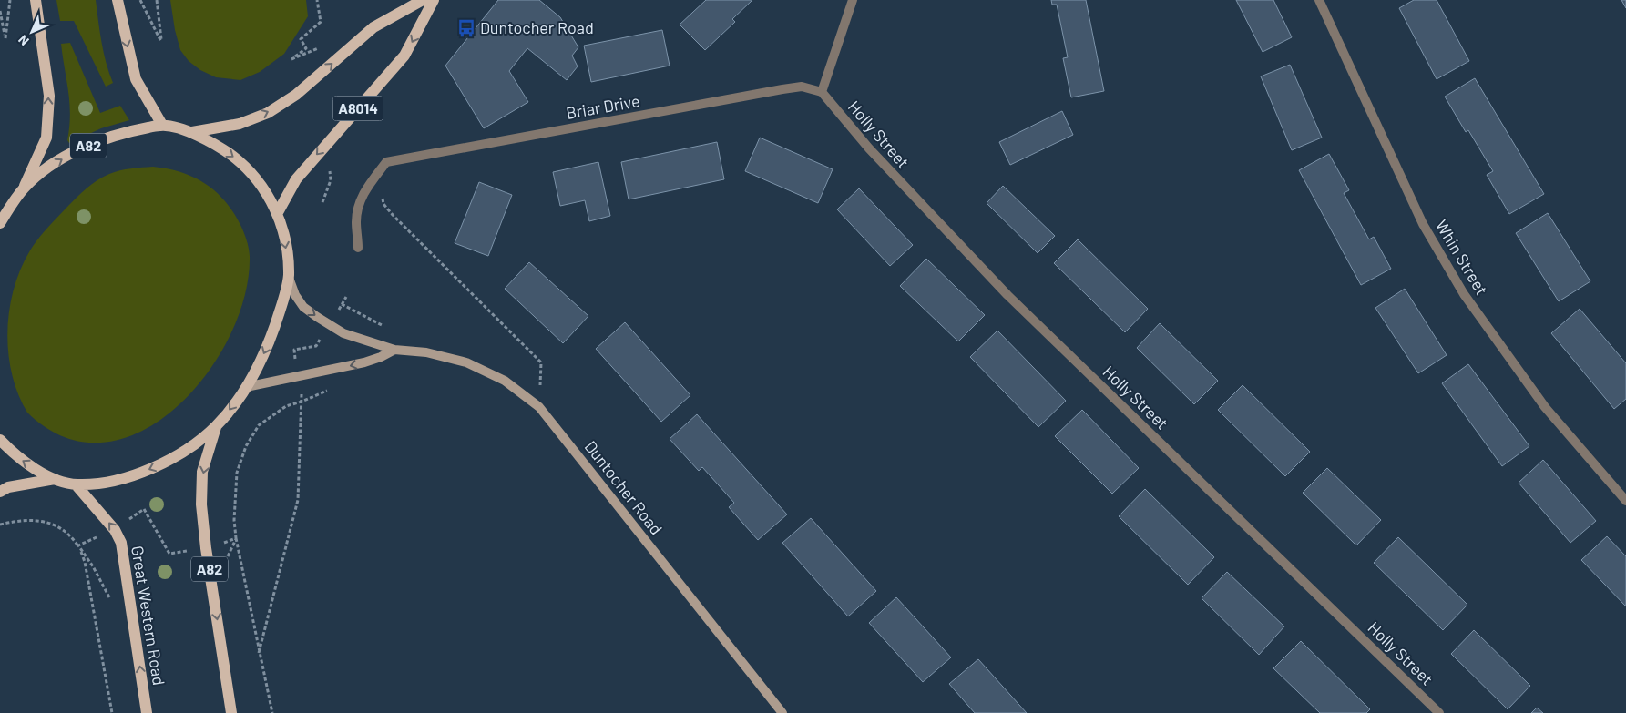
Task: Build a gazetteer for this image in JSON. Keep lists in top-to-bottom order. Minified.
{"streets":{"main road":["A8014","A82","Duntocher Road","Great Western Road"],"street":["Briar Drive","Holly Street","Whin Street"]},"crossings":[["Briar Drive","Holly Street"],["A8014","A82"],["A82","Duntocher Road"],["A82","Great Western Road"]],"places":{"bus stop":["Duntocher Road"]},"north":"bottom left"}
